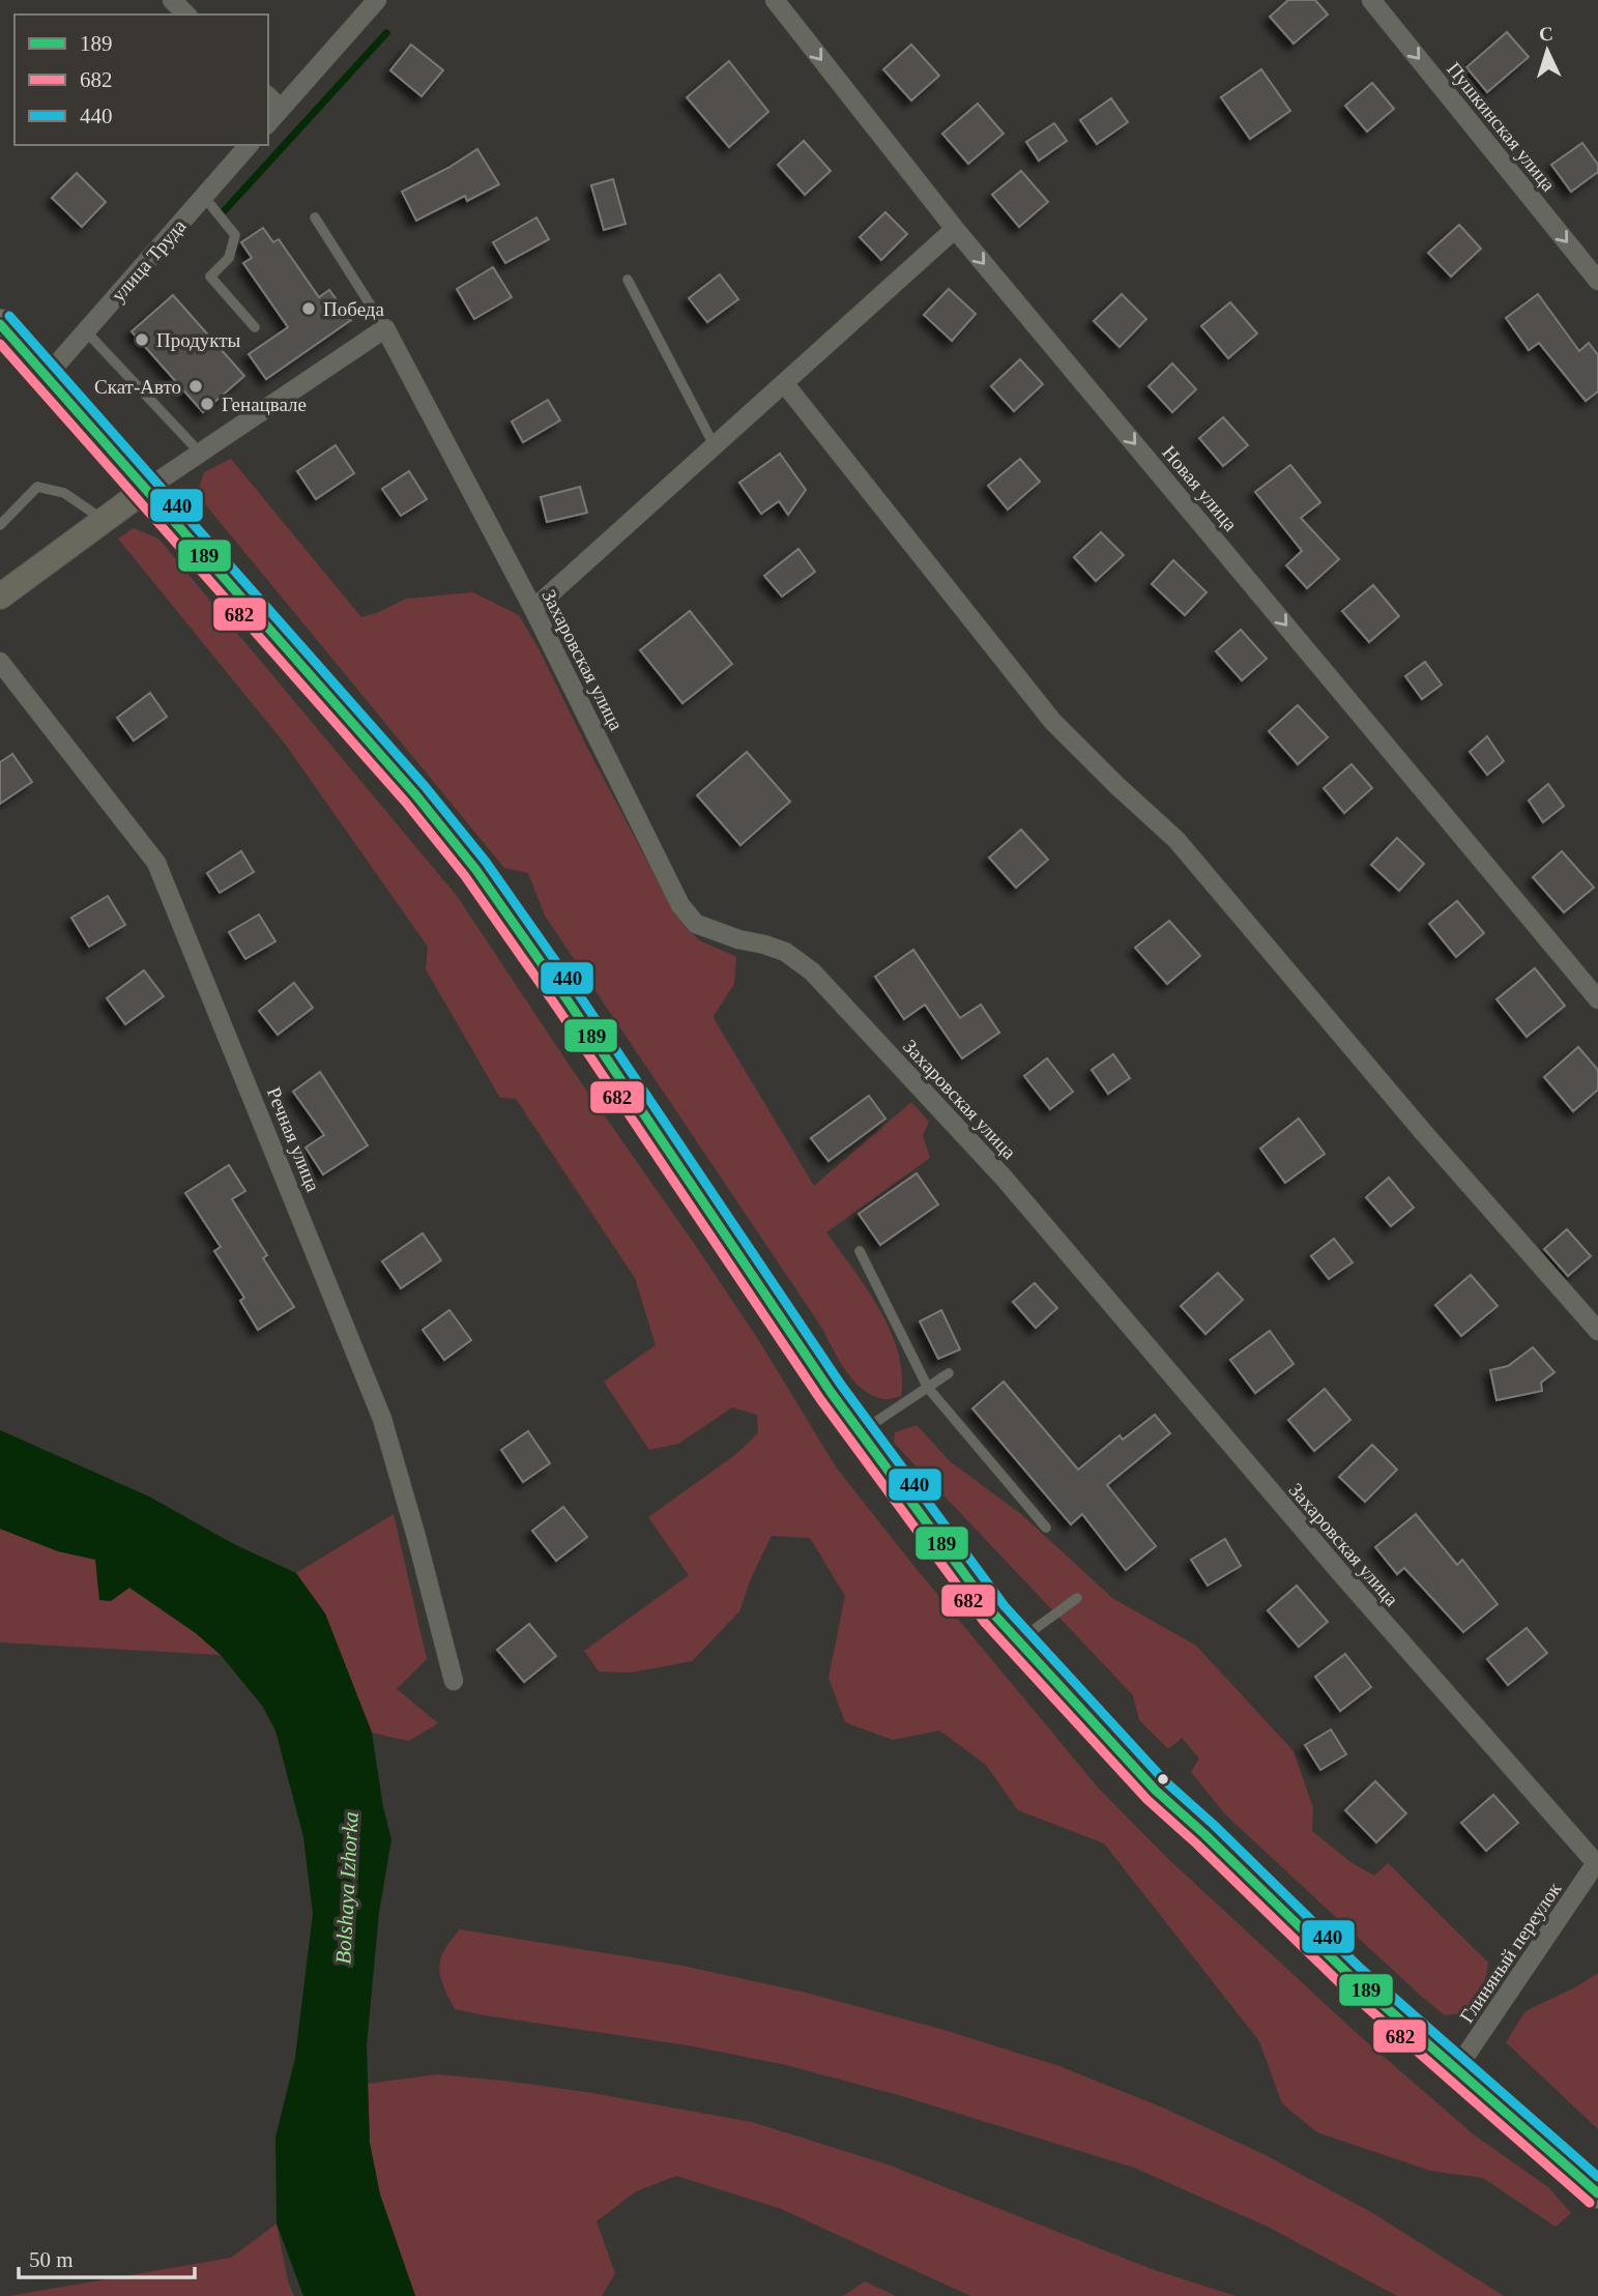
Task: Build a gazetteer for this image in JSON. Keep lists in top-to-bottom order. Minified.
{"streets":{"street":["Пушкинская улица","улица Труда","Новая улица","Захаровская улица","Речная улица","Глиняный переулок"]},"crossings":[["Захаровская улица","Глиняный переулок"]],"one_way":["Пушкинская улица","Новая улица"],"water":["Bolshaya Izhorka"],"places":["Победа","Продукты","Скат-Авто","Генацвале"],"lines":["transit line 440","transit line 189","transit line 682"],"legend":["189","682","440"],"scale_bar":"50 m","north":"top"}
